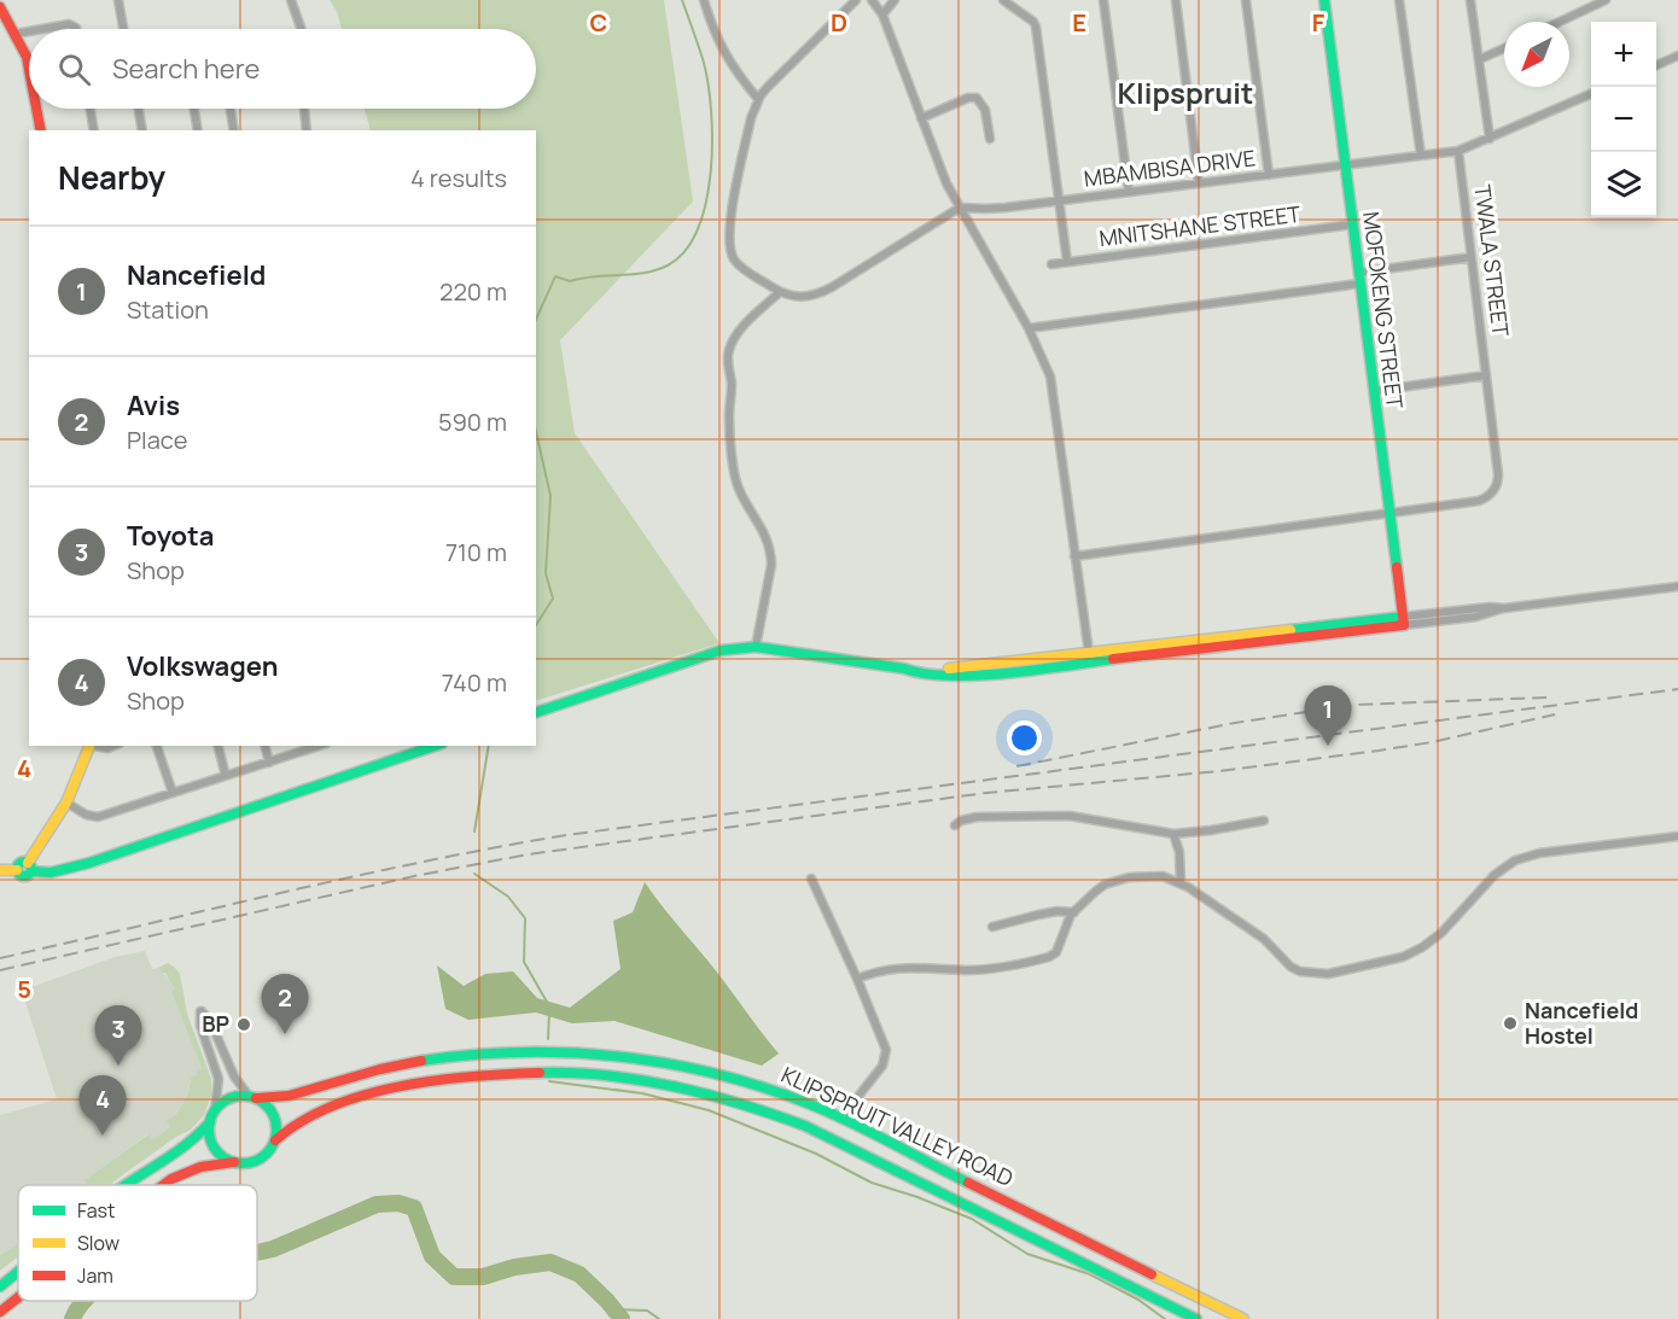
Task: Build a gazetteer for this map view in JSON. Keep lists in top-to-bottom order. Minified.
{"streets":{"main road":["MOFOKENG STREET","KLIPSPRUIT VALLEY ROAD"],"street":["MBAMBISA DRIVE","MNITSHANE STREET","TWALA STREET"]},"crossings":[["MBAMBISA DRIVE","TWALA STREET"],["MBAMBISA DRIVE","MOFOKENG STREET"],["MNITSHANE STREET","MOFOKENG STREET"],["TWALA STREET","MOFOKENG STREET"]],"districts":["Klipspruit"],"places":["Nancefield Hostel","BP"],"legend":["Fast","Slow","Jam"],"north":"bottom left","page":{"map_buttons":["+","−"],"search":"Search here","heading":["Nearby","4 results"],"list":[{"mark":"1","name":"Nancefield","note":"Station","value":"220 m"},{"mark":"2","name":"Avis","note":"Place","value":"590 m"},{"mark":"3","name":"Toyota","note":"Shop","value":"710 m"},{"mark":"4","name":"Volkswagen","note":"Shop","value":"740 m"}],"pins":["1","2","3","4"]},"grid":{"columns":["C","D","E","F"],"rows":["4","5"]}}
